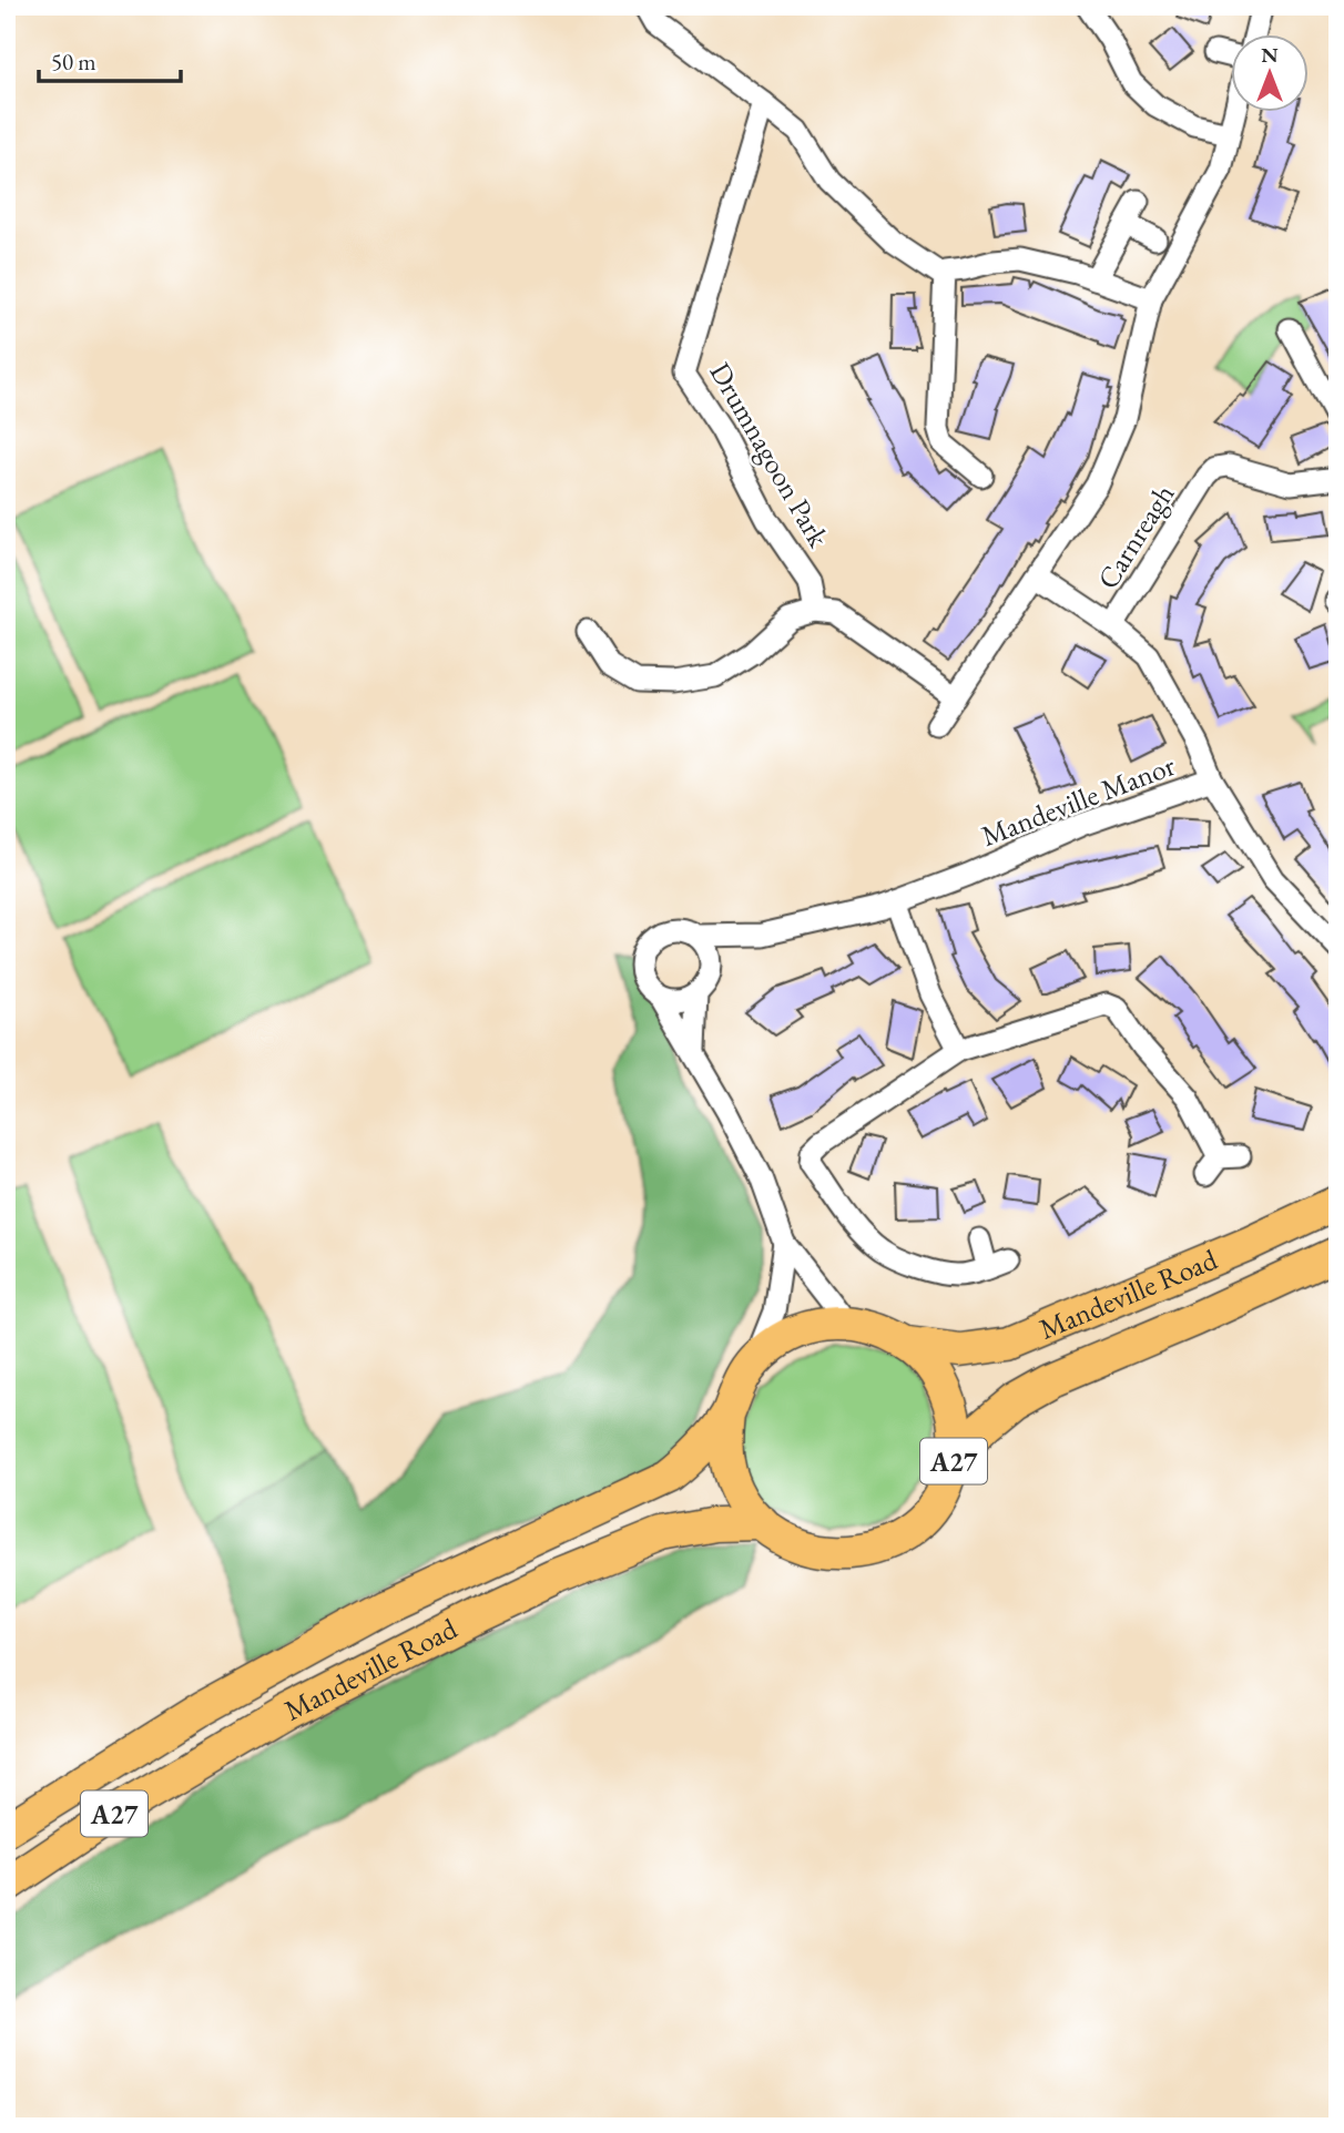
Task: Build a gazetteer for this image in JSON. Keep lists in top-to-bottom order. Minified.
{"streets":{"main road":["Mandeville Road","A27"],"street":["Drumnagoon Park","Carnreagh","Mandeville Manor"]},"crossings":[["Carnreagh","Mandeville Manor"],["Mandeville Manor","Mandeville Road"],["Mandeville Manor","A27"],["Mandeville Road","A27"]],"scale_bar":"50 m","north":"top"}
